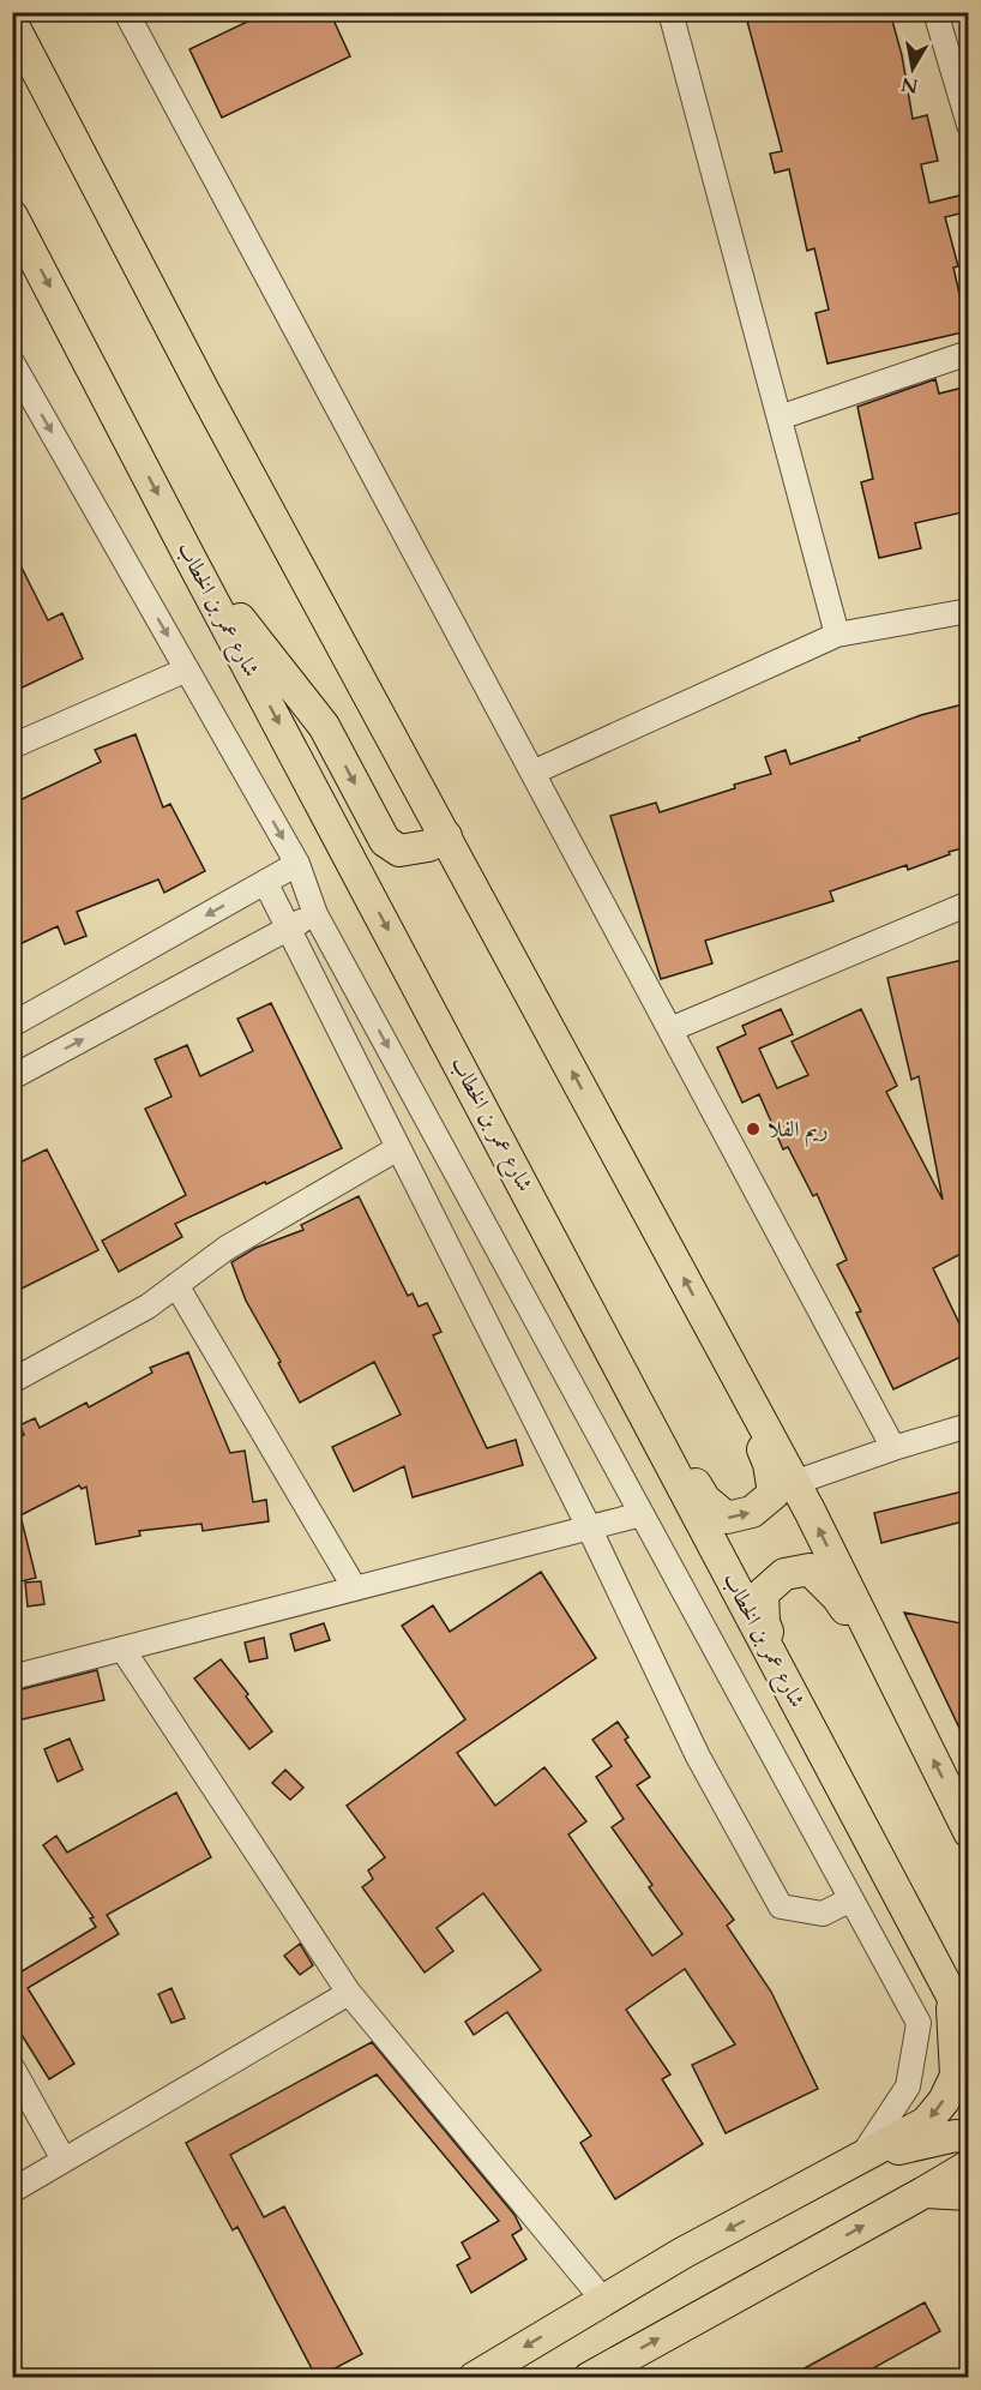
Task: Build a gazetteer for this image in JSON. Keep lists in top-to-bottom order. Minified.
{"streets":{"main road":["شارع عمر بن الخطاب"]},"places":["ريم الفلا"],"north":"bottom"}
